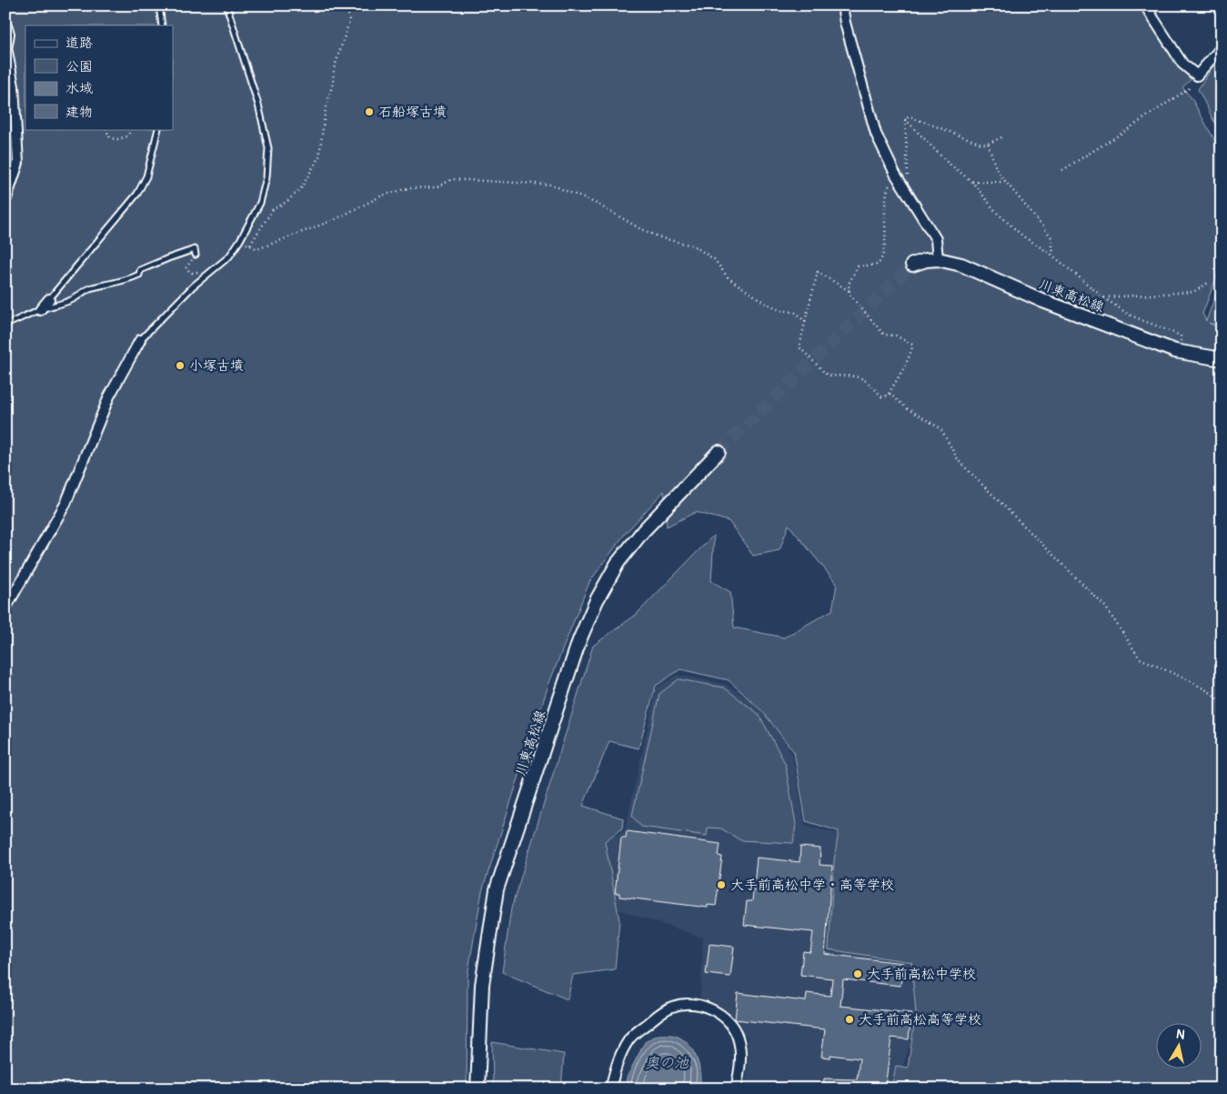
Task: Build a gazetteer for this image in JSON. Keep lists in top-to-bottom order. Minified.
{"streets":{"main road":["川東高松線"]},"water":["奥の池"],"places":["石船塚古墳","小塚古墳","大手前高松中学・高等学校","大手前高松中学校","大手前高松高等学校"],"legend":["道路","公園","水域","建物"],"north":"top"}
